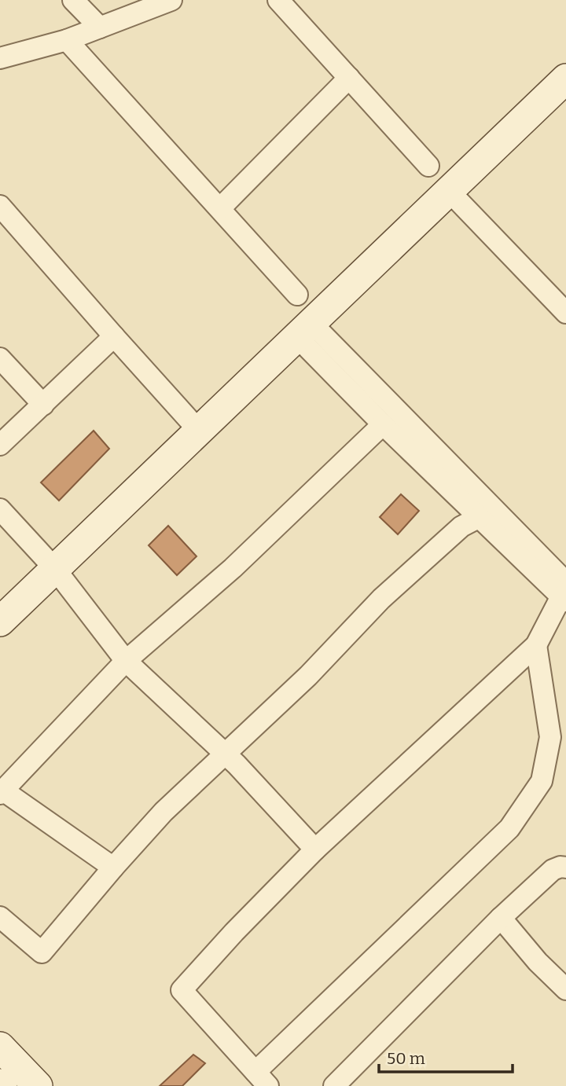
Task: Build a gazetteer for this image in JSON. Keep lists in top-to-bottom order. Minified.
{"scale_bar":"50 m"}
